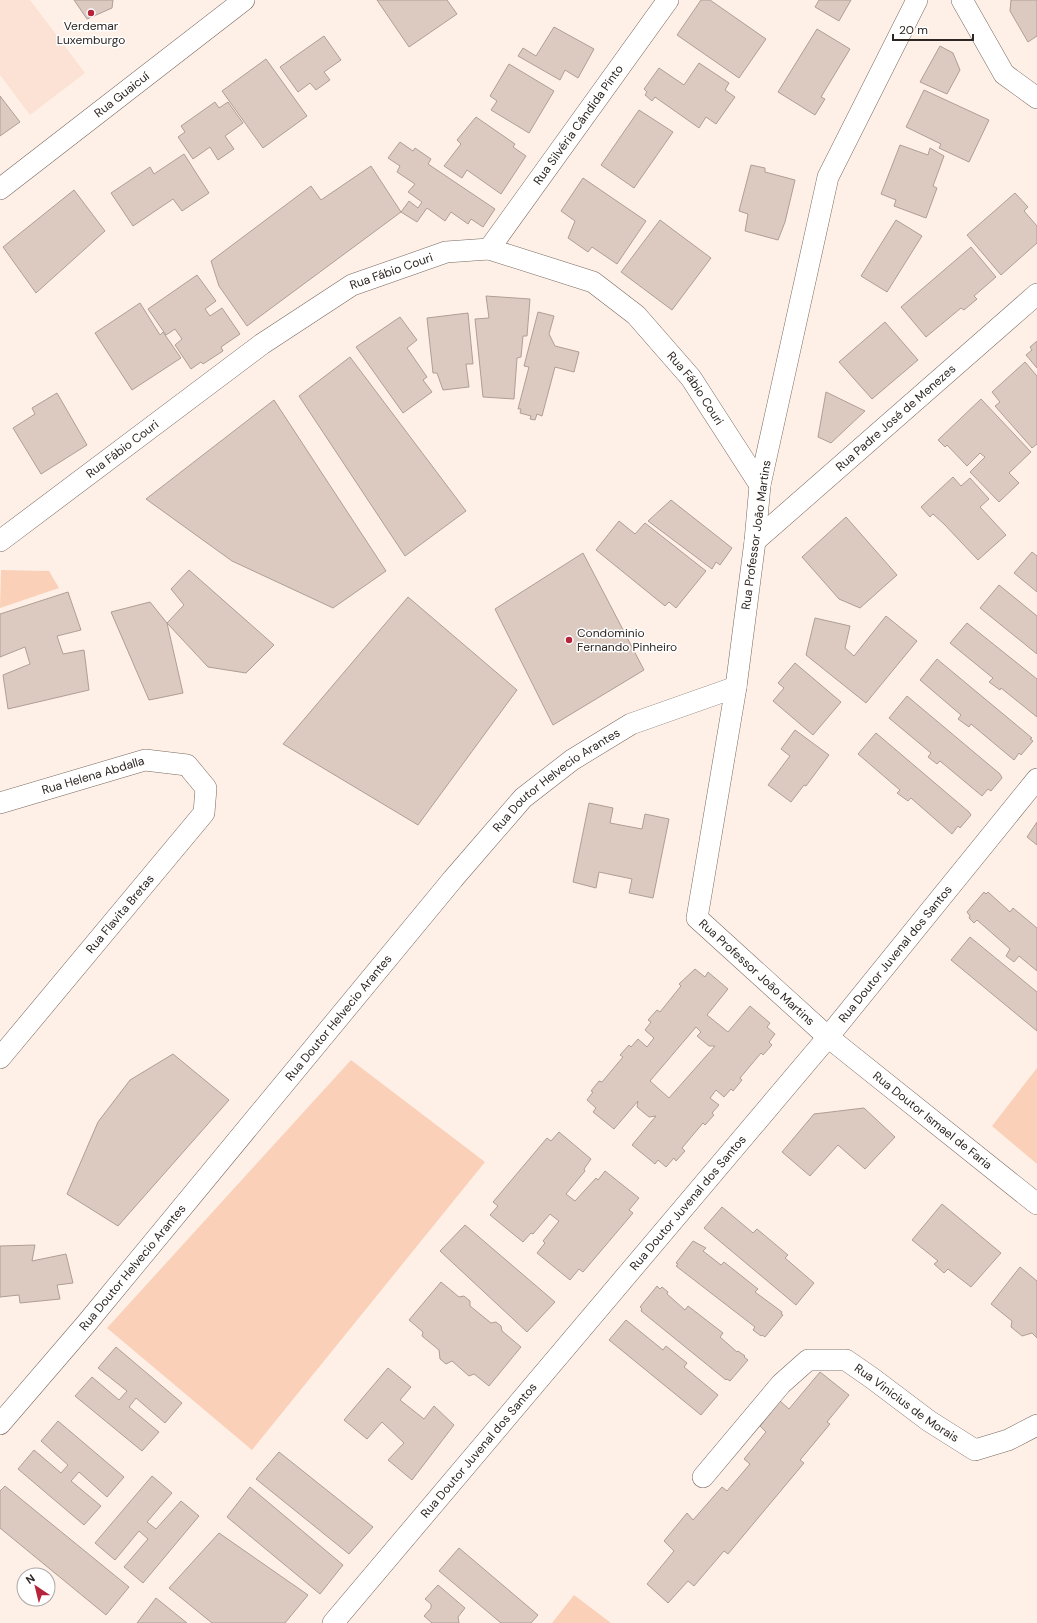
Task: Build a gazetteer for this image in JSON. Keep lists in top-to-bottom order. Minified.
{"streets":{"street":["Rua Guaicuí","Rua Silvéria Cândida Pinto","Rua Fábio Couri","Rua Padre José de Menezes","Rua Professor João Martins","Rua Helena Abdalla","Rua Doutor Helvecio Arantes","Rua Flavita Bretas","Rua Doutor Juvenal dos Santos","Rua Doutor Ismael de Faria","Rua Vinicius de Morais"]},"crossings":[["Rua Silvéria Cândida Pinto","Rua Fábio Couri"],["Rua Fábio Couri","Rua Professor João Martins"],["Rua Padre José de Menezes","Rua Professor João Martins"],["Rua Professor João Martins","Rua Doutor Helvecio Arantes"],["Rua Professor João Martins","Rua Doutor Juvenal dos Santos"],["Rua Professor João Martins","Rua Doutor Ismael de Faria"],["Rua Helena Abdalla","Rua Flavita Bretas"],["Rua Doutor Juvenal dos Santos","Rua Doutor Ismael de Faria"]],"places":["Verdemar Luxemburgo","Condominio Fernando Pinheiro"],"scale_bar":"20 m","north":"top left"}
